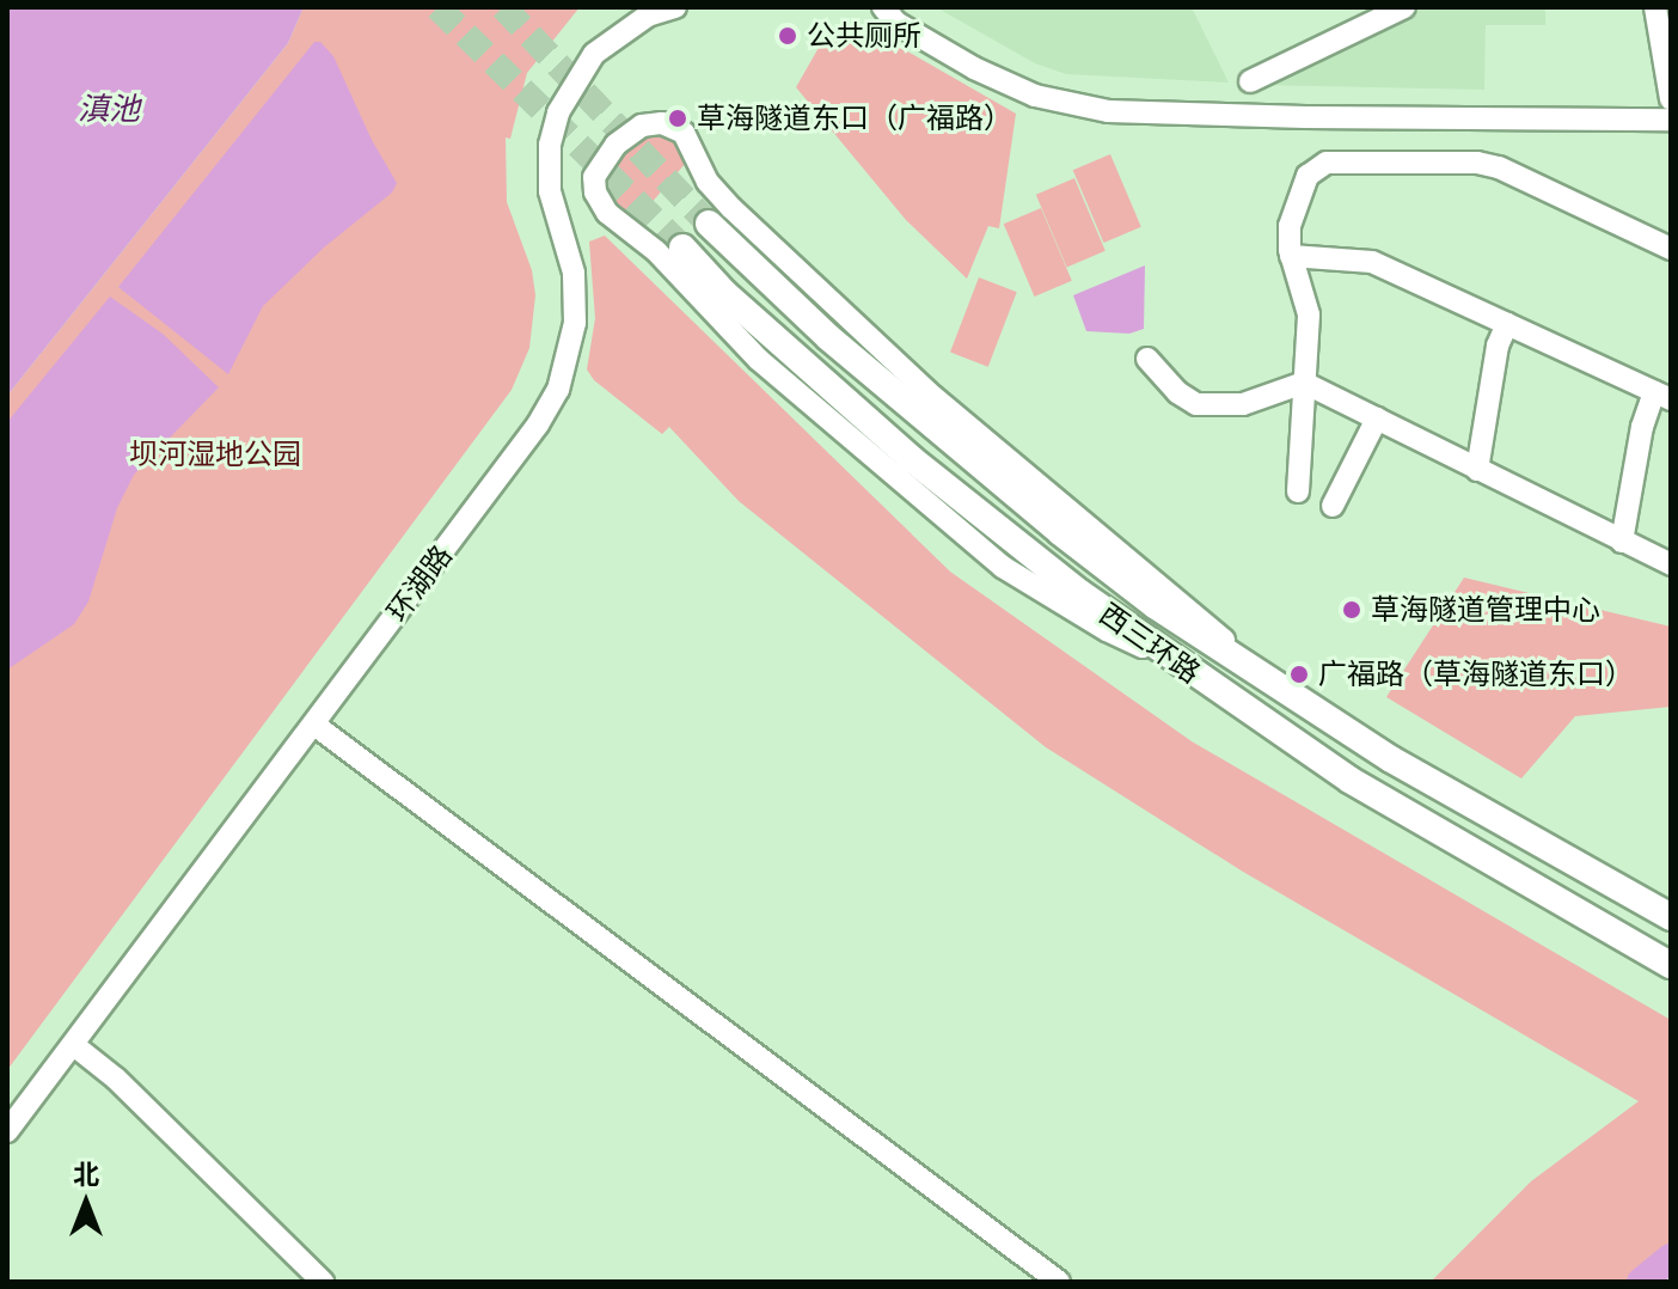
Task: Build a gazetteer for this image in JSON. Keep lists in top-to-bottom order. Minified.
{"streets":{"main road":["西三环路"],"street":["环湖路"]},"water":["滇池"],"parks":["坝河湿地公园"],"places":["公共厕所","草海隧道东口（广福路）","草海隧道管理中心","广福路（草海隧道东口）"],"north":"top"}
